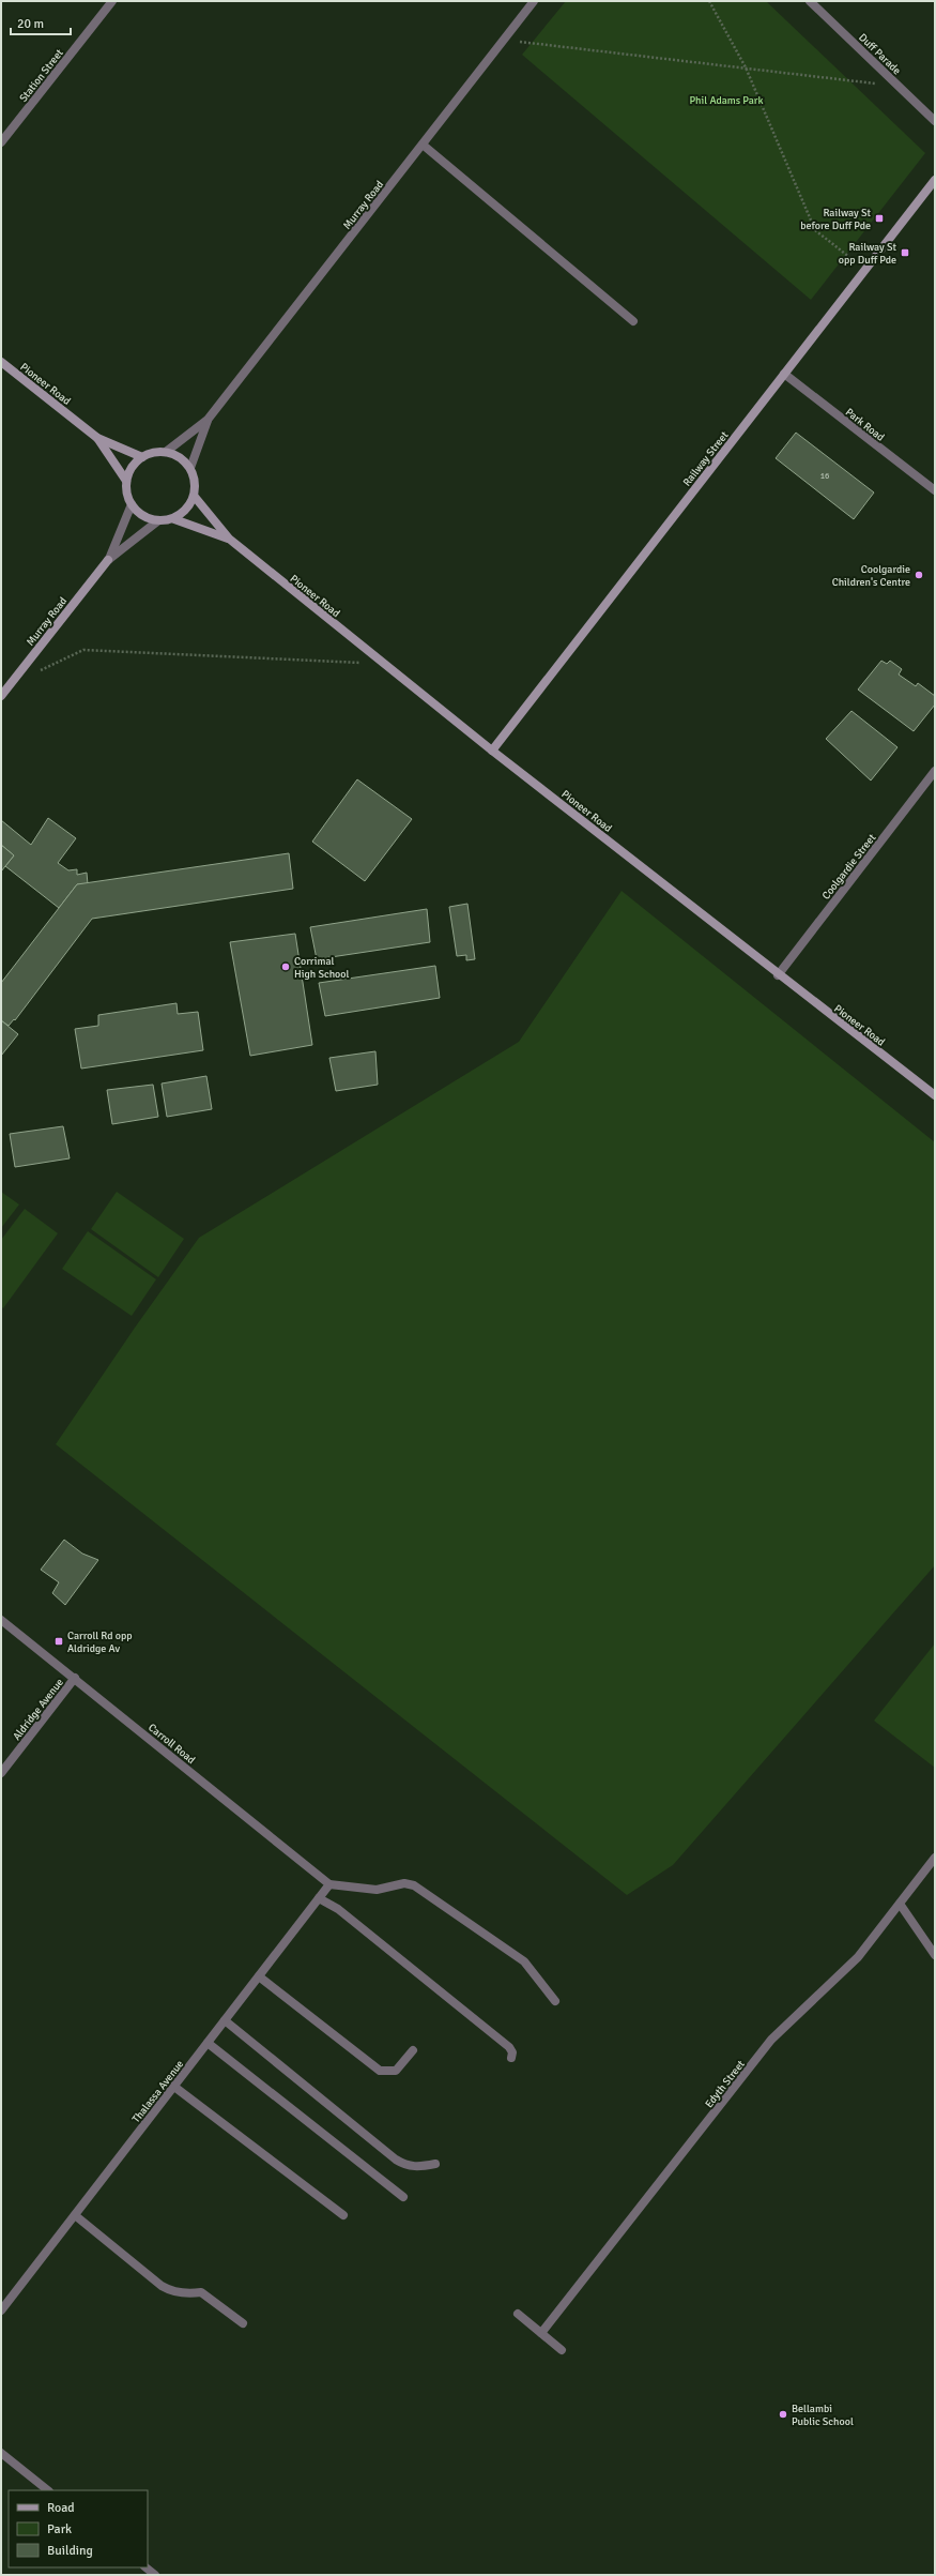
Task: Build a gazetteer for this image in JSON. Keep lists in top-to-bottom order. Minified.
{"streets":{"main road":["Murray Road","Pioneer Road","Railway Street"],"street":["Duff Parade","Station Street","Park Road","Coolgardie Street","Aldridge Avenue","Carroll Road","Edyth Street","Thalassa Avenue"]},"crossings":[["Murray Road","Pioneer Road"],["Pioneer Road","Railway Street"],["Pioneer Road","Coolgardie Street"],["Park Road","Railway Street"],["Aldridge Avenue","Carroll Road"],["Carroll Road","Thalassa Avenue"]],"parks":["Phil Adams Park"],"places":{"transit":["Railway St before Duff Pde","Railway St opp Duff Pde","Carroll Rd opp Aldridge Av"],"other":["Coolgardie Children's Centre","Corrimal High School","Bellambi Public School"]},"house_numbers":["16"],"legend":["Road","Park","Building"],"scale_bar":"20 m"}
